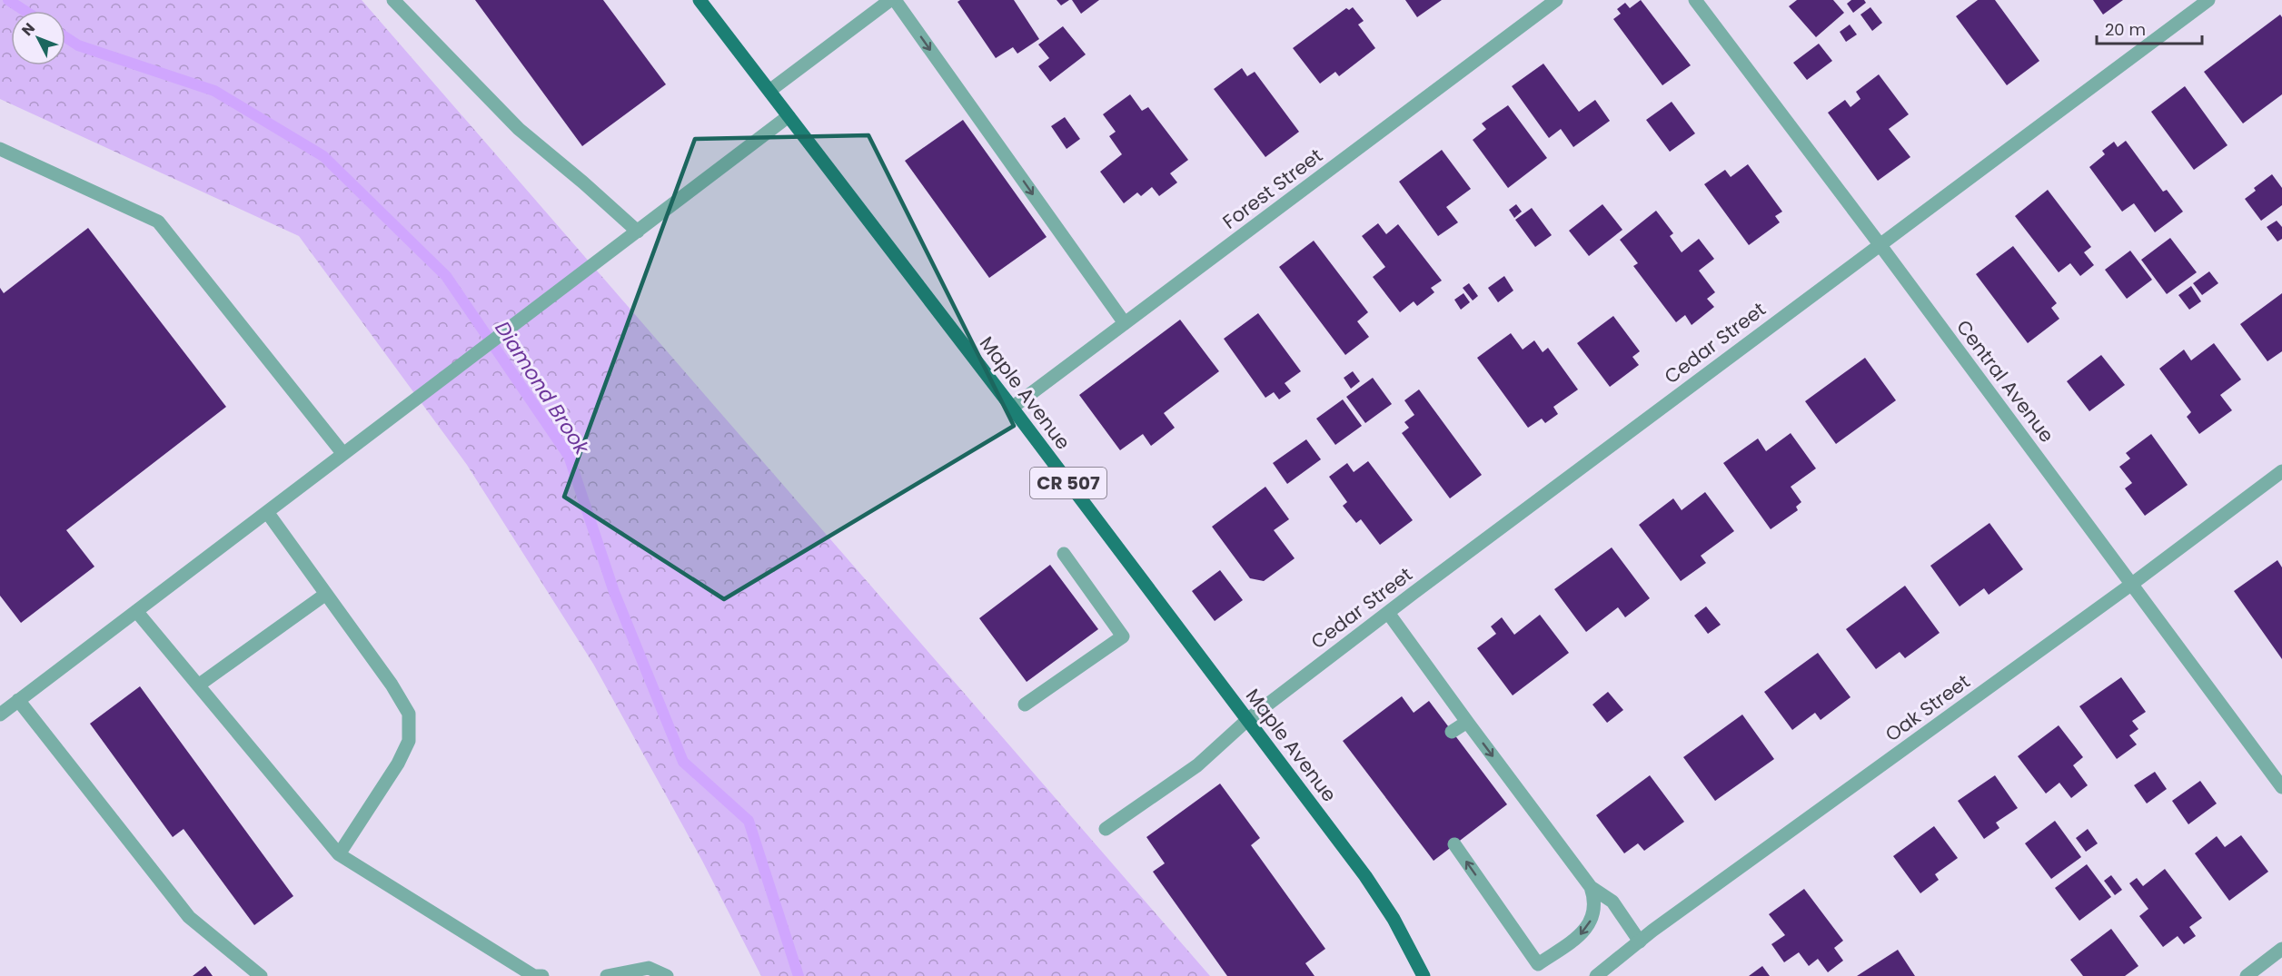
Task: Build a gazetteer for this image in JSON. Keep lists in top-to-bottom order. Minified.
{"streets":{"main road":["Maple Avenue","CR 507"],"street":["Forest Street","Cedar Street","Central Avenue","Oak Street"]},"crossings":[["Forest Street","Maple Avenue"],["Cedar Street","Central Avenue"],["Cedar Street","Maple Avenue"],["Central Avenue","Oak Street"]],"water":["Diamond Brook"],"scale_bar":"20 m","north":"top left"}
